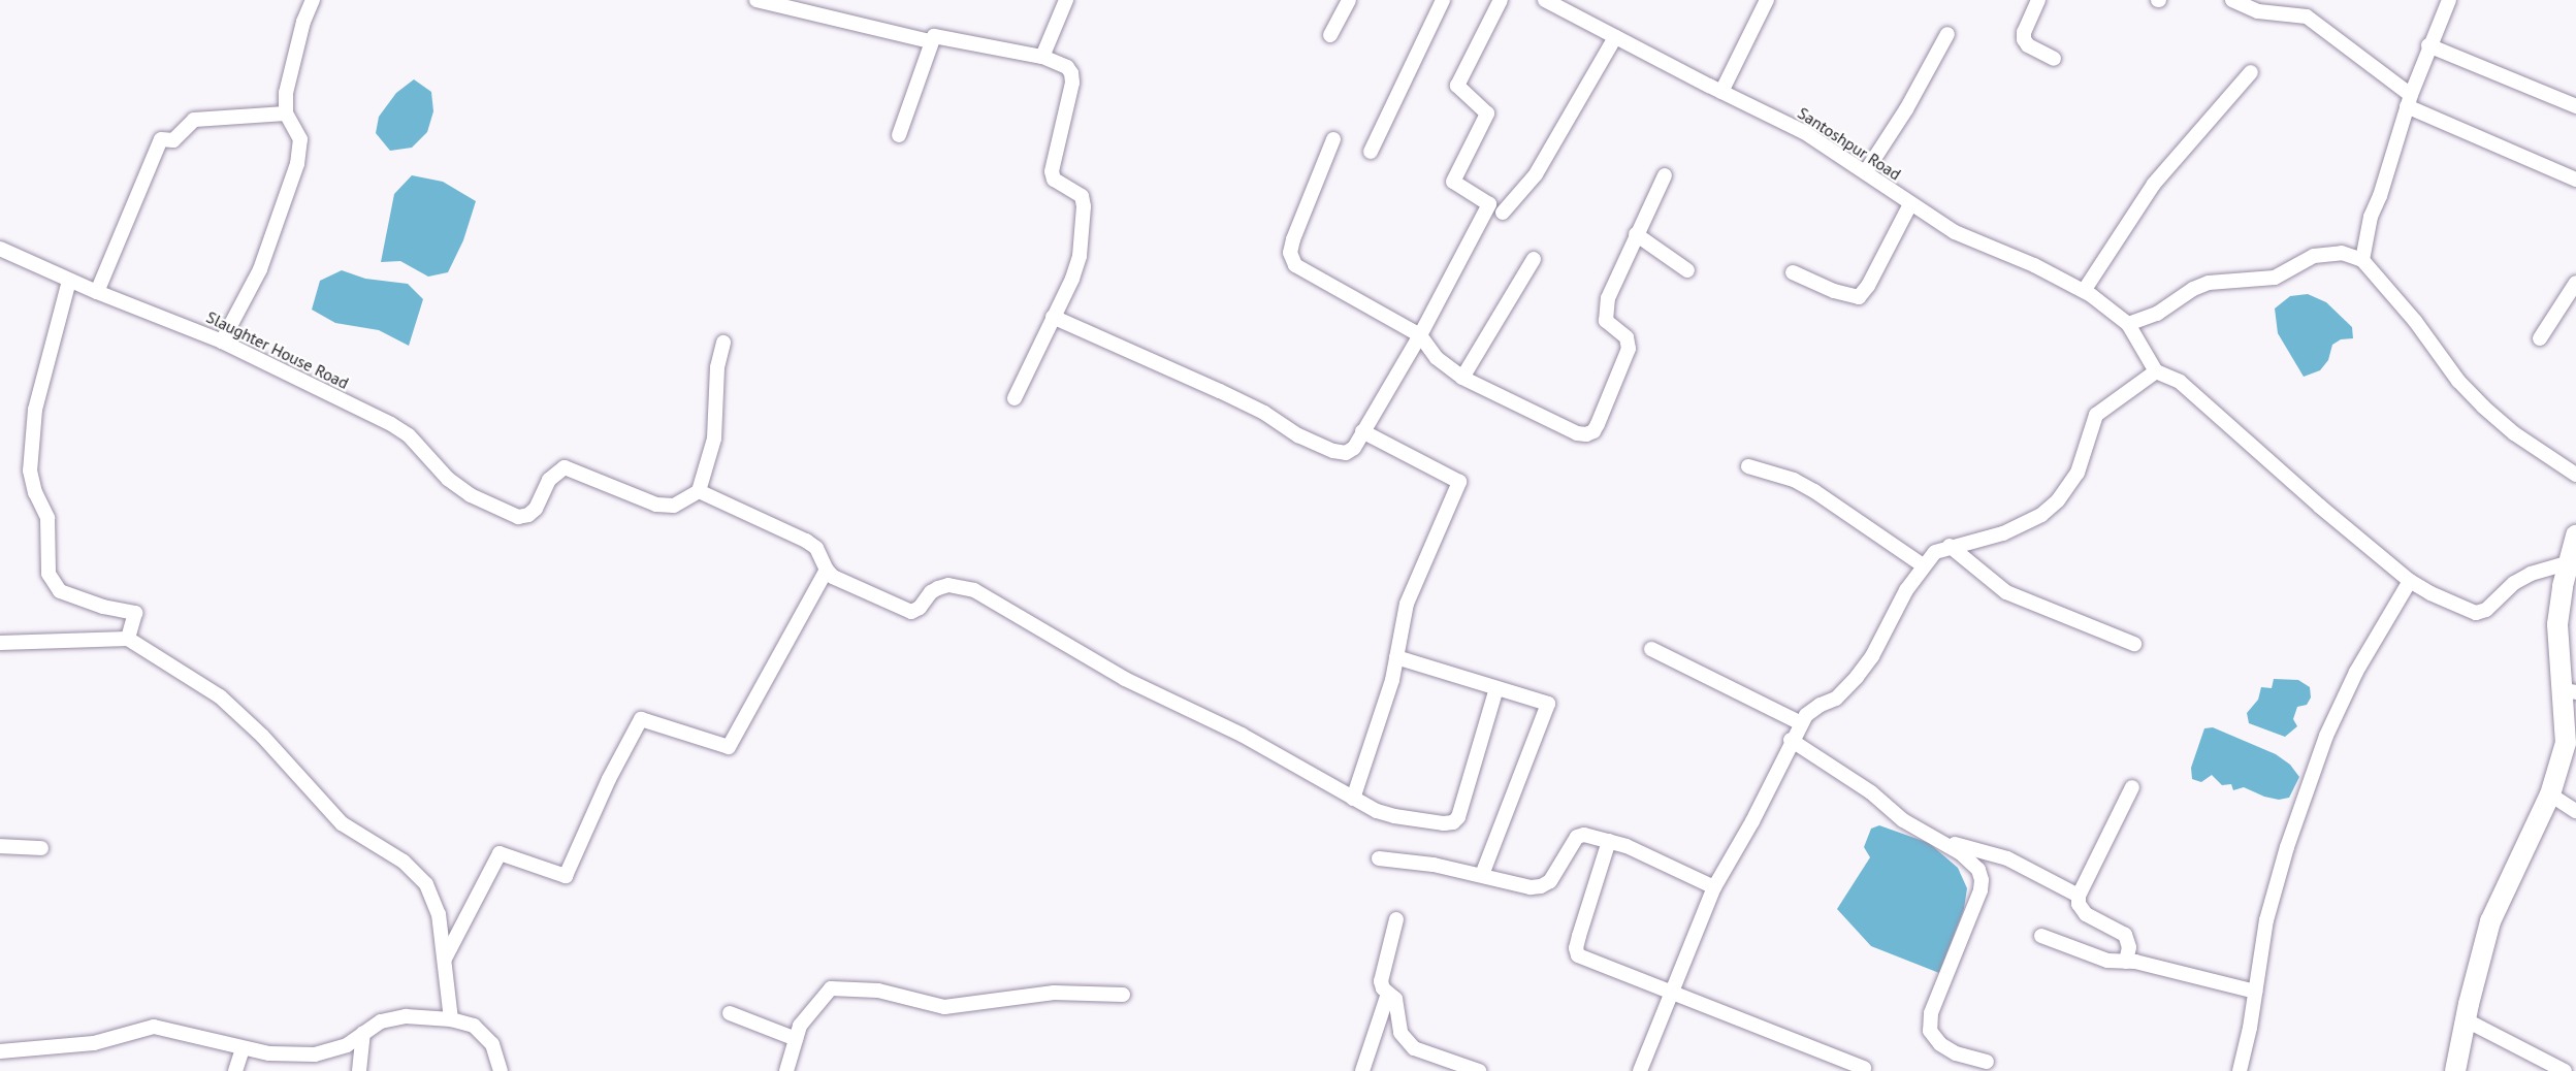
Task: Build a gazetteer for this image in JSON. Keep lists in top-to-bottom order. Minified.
{"streets":{"street":["Santoshpur Road","Slaughter House Road"]}}
